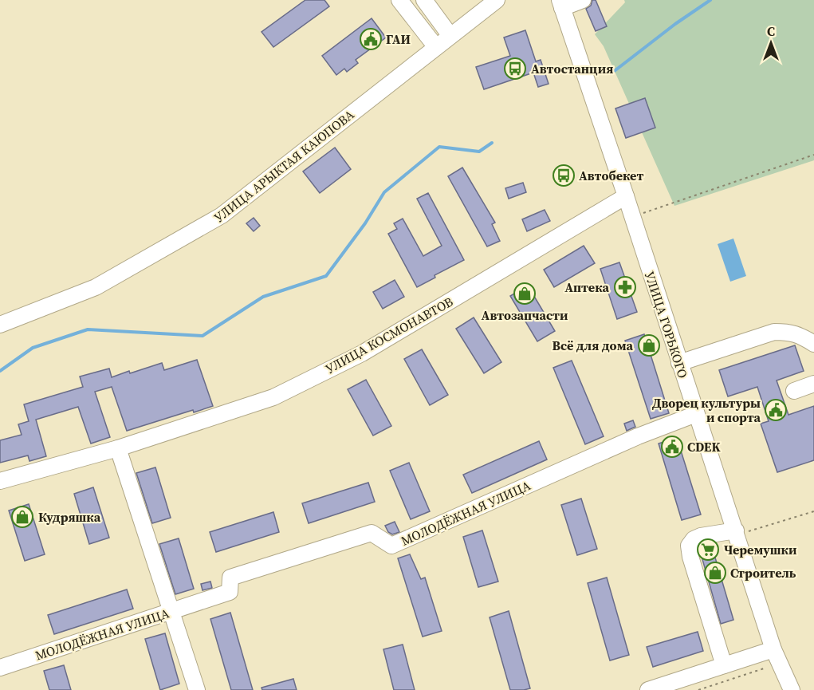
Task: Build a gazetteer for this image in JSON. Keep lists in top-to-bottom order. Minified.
{"streets":{"street":["УЛИЦА АРЫКТАЯ КАЮПОВА","УЛИЦА ГОРЬКОГО","УЛИЦА КОСМОНАВТОВ","МОЛОДЁЖНАЯ УЛИЦА"]},"crossings":[["УЛИЦА ГОРЬКОГО","УЛИЦА КОСМОНАВТОВ"],["УЛИЦА ГОРЬКОГО","МОЛОДЁЖНАЯ УЛИЦА"]],"places":{"public building":["ГАИ","Дворец культуры и спорта","CDEK"],"bus stop":["Автостанция","Автобекет"],"pharmacy":["Аптека"],"shop":["Автозапчасти","Всё для дома","Кудряшка","Строитель"],"supermarket":["Черемушки"]},"north":"top"}
